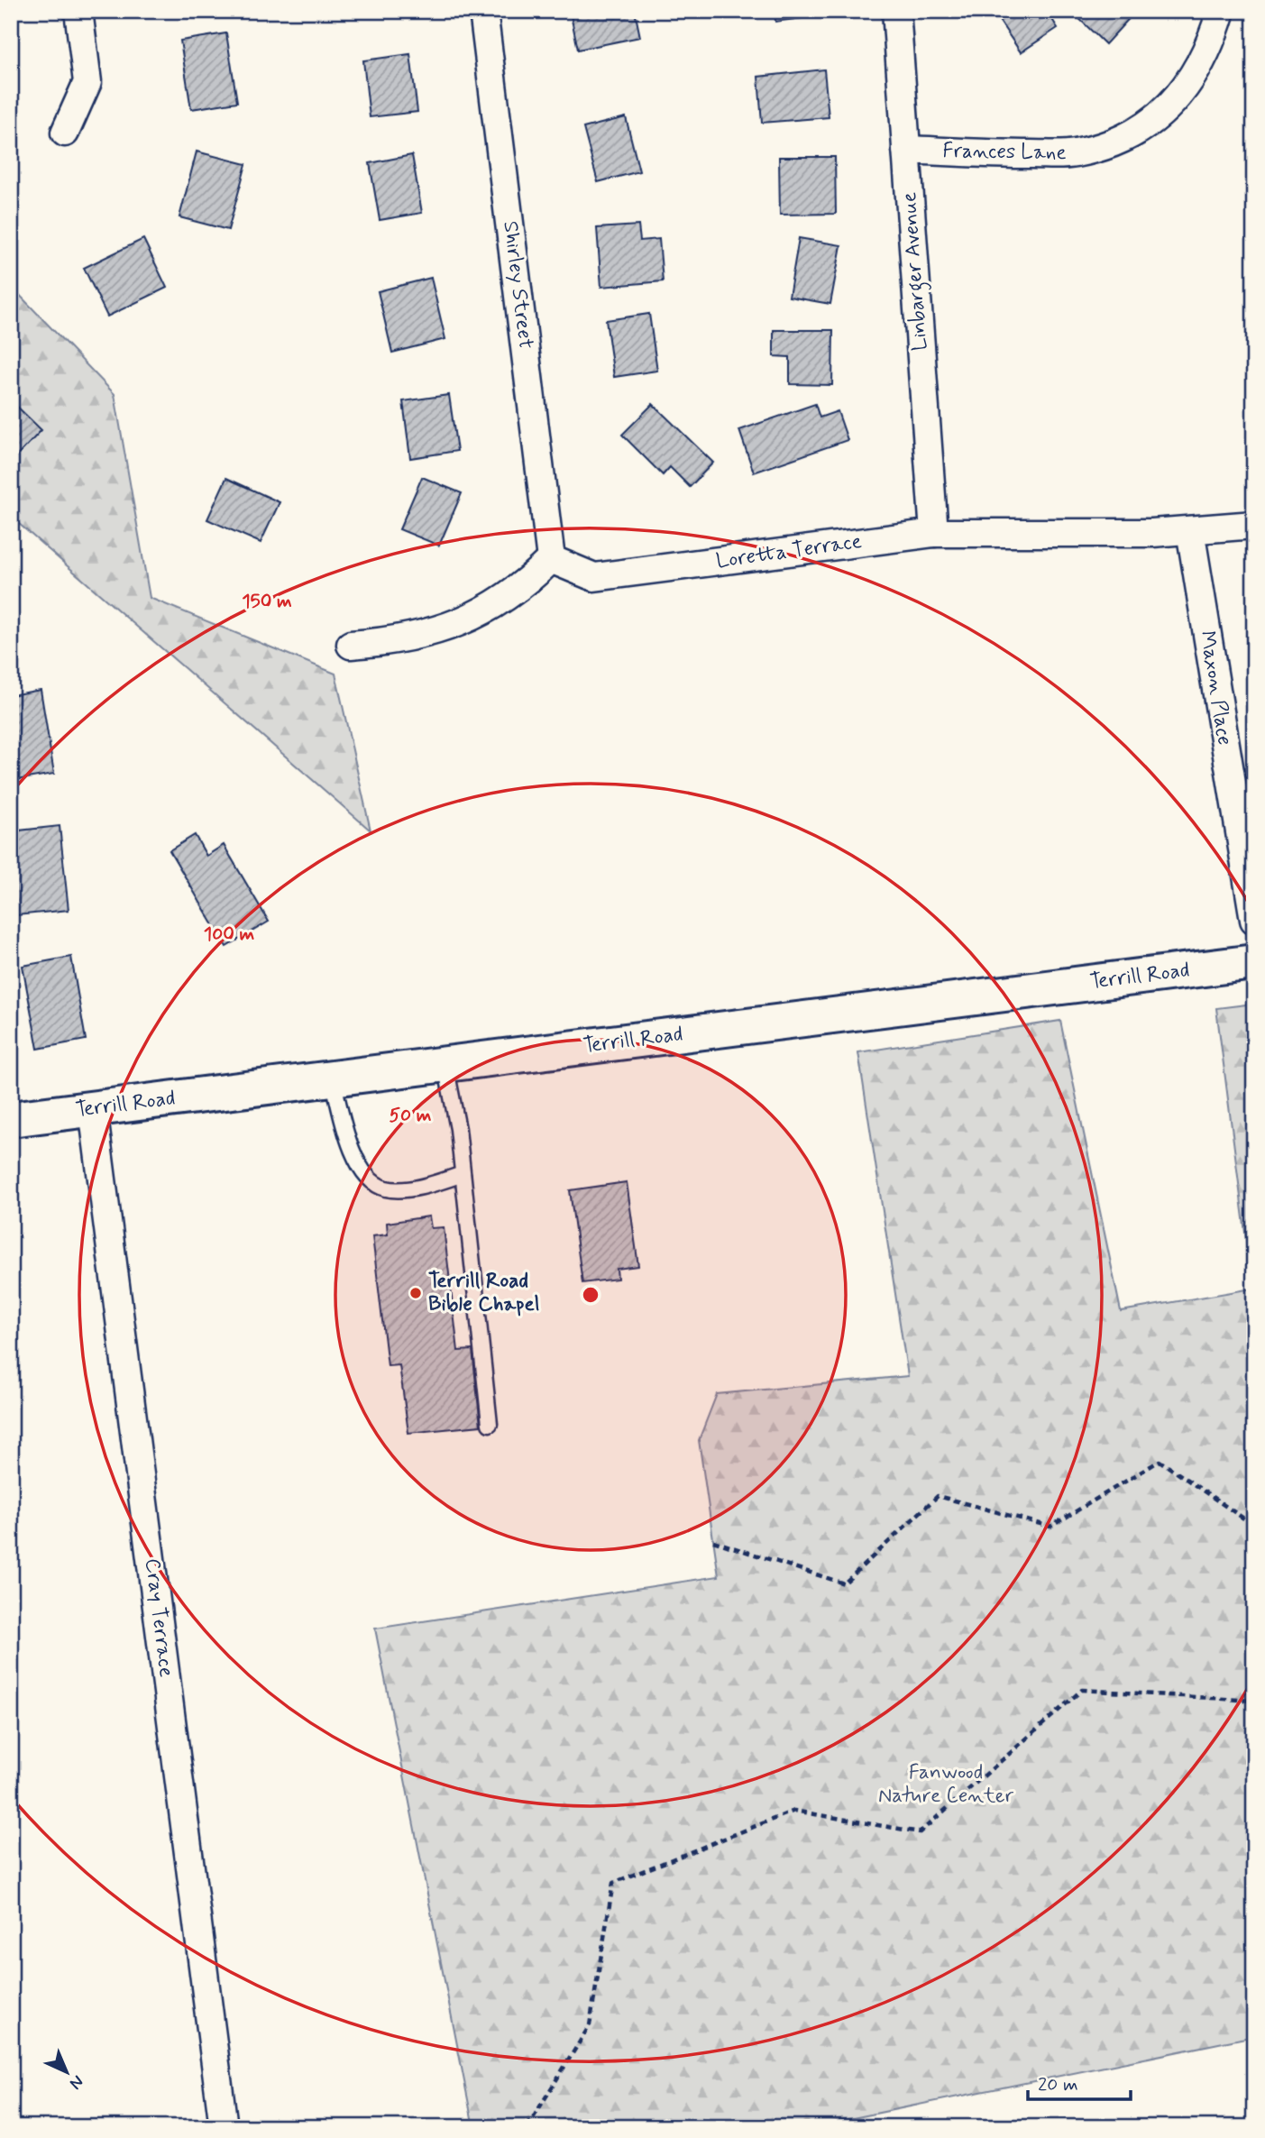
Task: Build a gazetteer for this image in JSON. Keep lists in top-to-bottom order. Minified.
{"streets":{"street":["Frances Lane","Linbarger Avenue","Shirley Street","Loretta Terrace","Maxon Place","Terrill Road","Cray Terrace"]},"crossings":[["Frances Lane","Linbarger Avenue"],["Linbarger Avenue","Loretta Terrace"],["Shirley Street","Loretta Terrace"],["Loretta Terrace","Maxon Place"],["Terrill Road","Cray Terrace"]],"parks":["Fanwood Nature Center"],"places":["Terrill Road Bible Chapel"],"scale_bar":"20 m","north":"bottom right","rings":["150 m","100 m","50 m"]}
